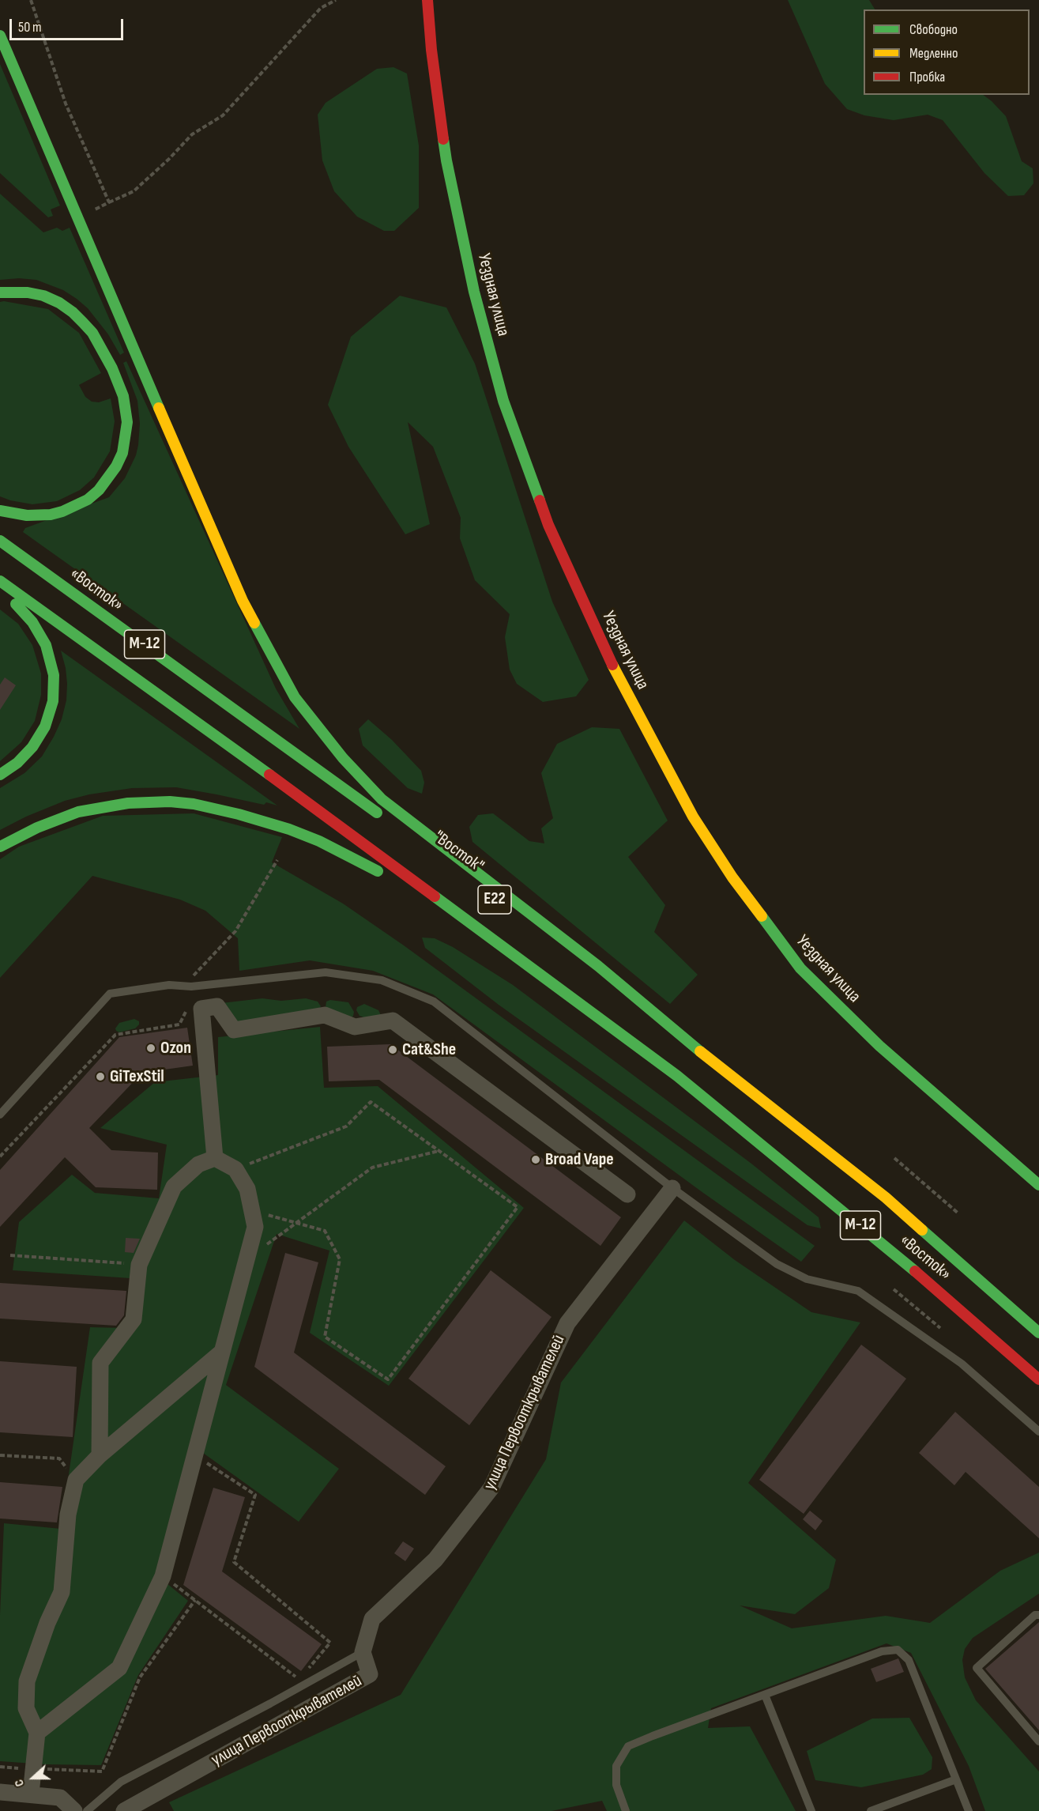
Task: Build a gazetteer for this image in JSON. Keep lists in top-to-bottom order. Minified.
{"streets":{"main road":["Уездная улица","«Восток»","М-12","\"Восток\"","E22"],"street":["улица Первооткрывателей"]},"crossings":[["«Восток»","\"Восток\""]],"places":["Ozon","Cat&She","GiTexStil","Broad Vape"],"legend":["Свободно","Медленно","Пробка"],"scale_bar":"50 m","north":"left"}
